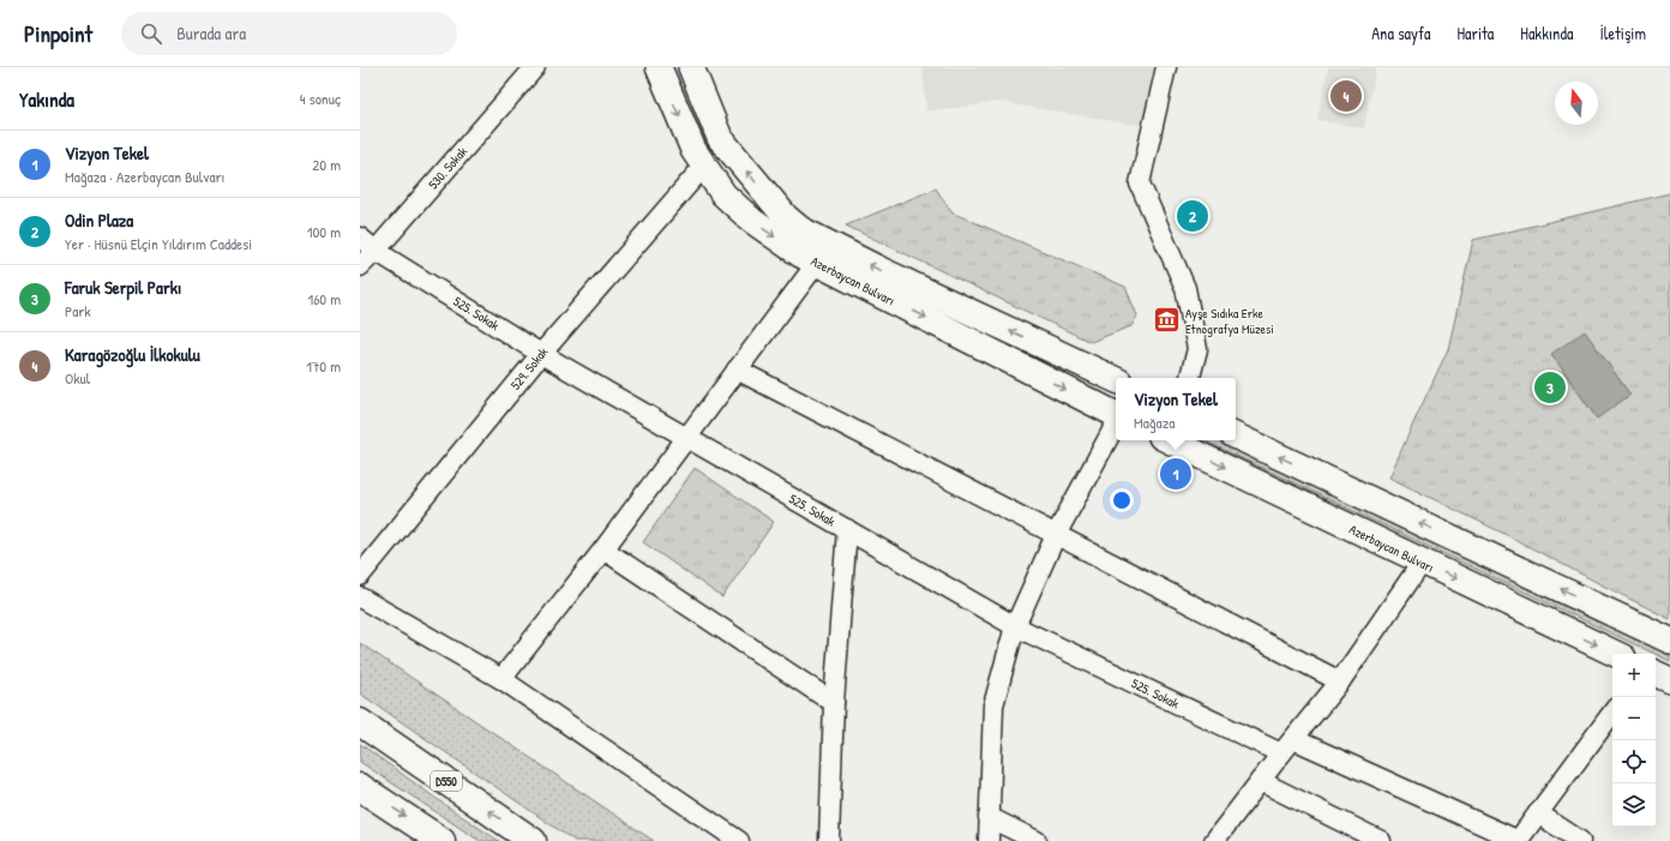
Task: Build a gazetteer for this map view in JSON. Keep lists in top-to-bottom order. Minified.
{"streets":{"highway":["D550"],"main road":["Azerbaycan Bulvarı"],"street":["530. Sokak","525. Sokak","529. Sokak"]},"crossings":[["530. Sokak","525. Sokak"],["Azerbaycan Bulvarı","529. Sokak"],["525. Sokak","529. Sokak"]],"places":{"museum":["Ayşe Sıdıka Erke Etnografya Müzesi"]},"north":"top","page":{"header":"Pinpoint","search":"Burada ara","nav":["Ana sayfa","Harita","Hakkında","İletişim"],"heading":["Yakında","4 sonuç"],"pins":["4","2","3","1"],"list":[{"mark":"1","name":"Vizyon Tekel","note":"Mağaza · Azerbaycan Bulvarı","value":"20 m"},{"mark":"2","name":"Odin Plaza","note":"Yer · Hüsnü Elçin Yıldırım Caddesi","value":"100 m"},{"mark":"3","name":"Faruk Serpil Parkı","note":"Park","value":"160 m"},{"mark":"4","name":"Karagözoğlu İlkokulu","note":"Okul","value":"170 m"}],"popup":["Vizyon Tekel","Mağaza"],"map_buttons":["+","−"]}}
